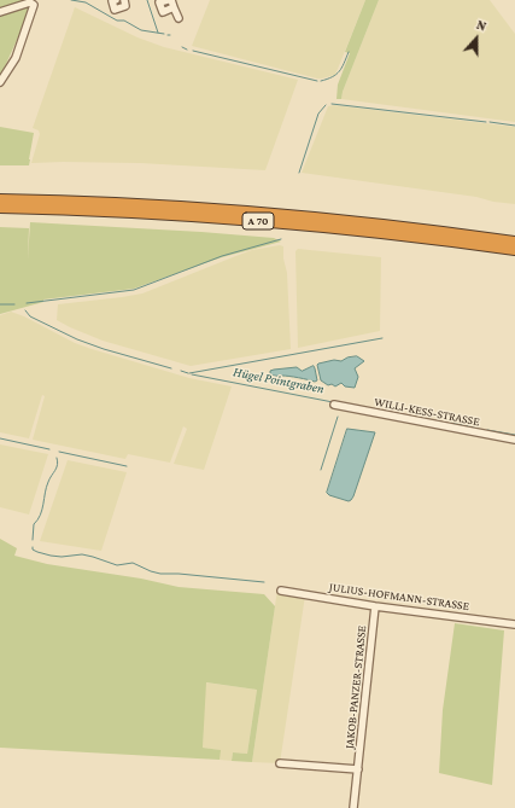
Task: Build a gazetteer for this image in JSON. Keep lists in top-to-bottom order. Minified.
{"streets":{"highway":["A 70"],"street":["WILLI-KESS-STRASSE","JULIUS-HOFMANN-STRASSE","JAKOB-PANZER-STRASSE"]},"crossings":[["JULIUS-HOFMANN-STRASSE","JAKOB-PANZER-STRASSE"]],"water":["Hügel Pointgraben"],"north":"top"}
